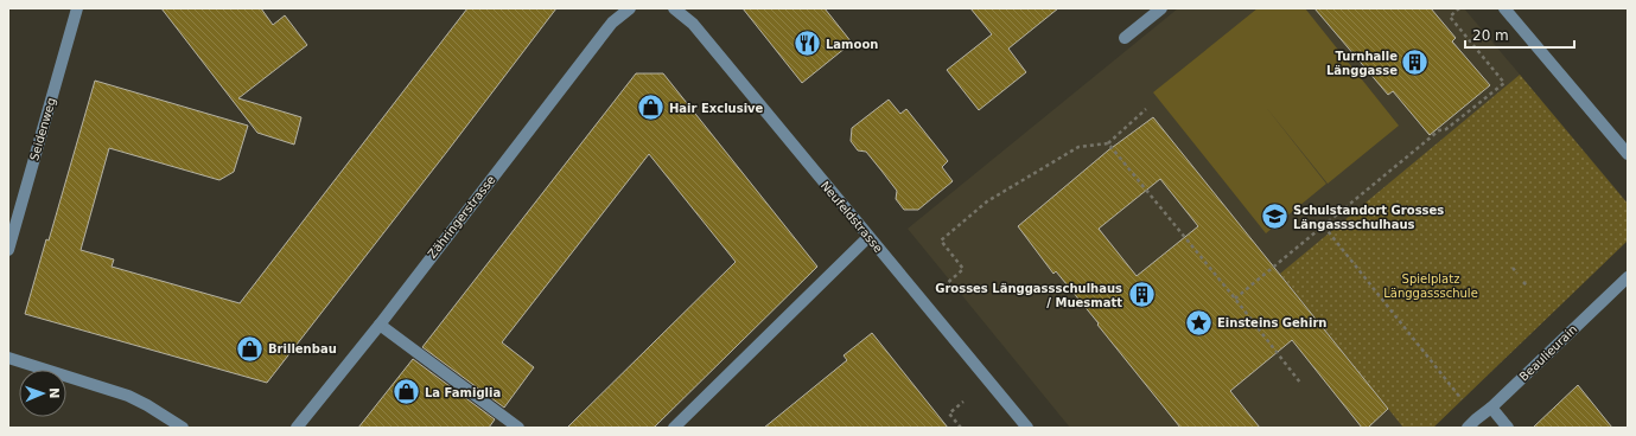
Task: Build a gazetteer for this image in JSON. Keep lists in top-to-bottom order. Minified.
{"streets":{"street":["Seidenweg","Zähringerstrasse","Neufeldstrasse","Beaulieurain"]},"parks":["Spielplatz Länggassschule"],"places":{"restaurant":["Lamoon"],"building":["Turnhalle Länggasse","Grosses Länggassschulhaus / Muesmatt"],"shop":["Hair Exclusive","Brillenbau","La Famiglia"],"school or university":["Schulstandort Grosses Längassschulhaus"],"place":["Einsteins Gehirn"]},"scale_bar":"20 m","north":"right"}
